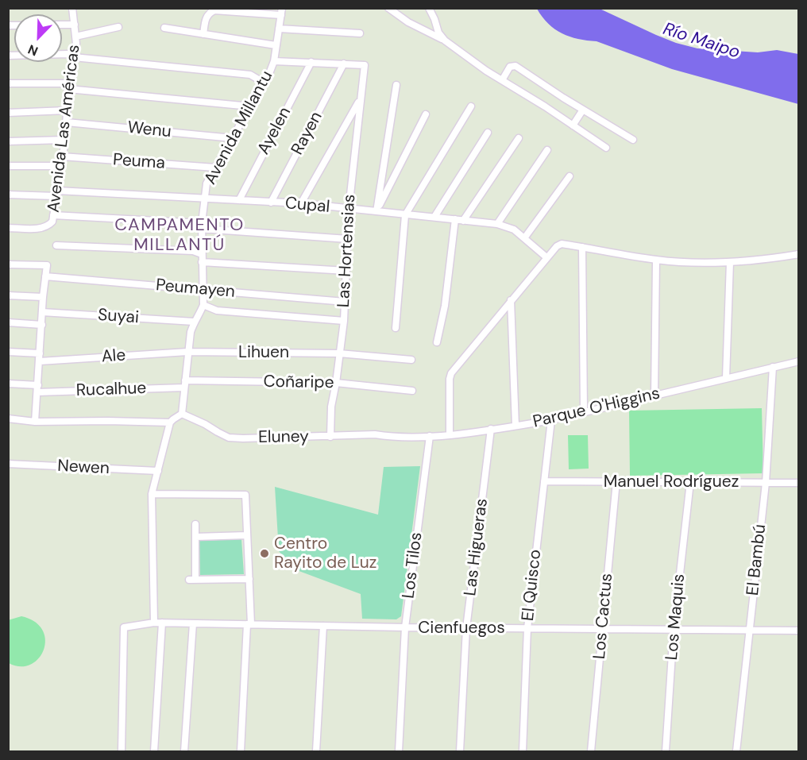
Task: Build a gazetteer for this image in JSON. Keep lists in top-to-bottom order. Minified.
{"streets":{"street":["Avenida Millantu","Avenida Las Américas","Wenu","Ayelen","Rayen","Peuma","Cupal","Las Hortensias","Peumayen","Suyai","Lihuen","Ale","Coñaripe","Rucalhue","Parque O'Higgins","Eluney","Newen","Manuel Rodríguez","Las Higueras","El Bambú","Los Tilos","El Quisco","Los Cactus","Los Maquis","Cienfuegos"]},"crossings":[["Avenida Millantu","Wenu"],["Avenida Millantu","Peuma"],["Avenida Millantu","Cupal"],["Avenida Millantu","Peumayen"],["Avenida Millantu","Suyai"],["Avenida Millantu","Lihuen"],["Avenida Millantu","Ale"],["Avenida Millantu","Coñaripe"],["Avenida Millantu","Rucalhue"],["Avenida Millantu","Eluney"],["Avenida Las Américas","Wenu"],["Avenida Las Américas","Peuma"],["Avenida Las Américas","Cupal"],["Ayelen","Cupal"],["Rayen","Cupal"],["Rayen","Las Hortensias"],["Cupal","Las Hortensias"],["Las Hortensias","Peumayen"],["Las Hortensias","Lihuen"],["Las Hortensias","Coñaripe"],["Las Hortensias","Eluney"],["Lihuen","Ale"],["Coñaripe","Rucalhue"],["Parque O'Higgins","Eluney"],["Parque O'Higgins","Las Higueras"],["Parque O'Higgins","El Bambú"],["Parque O'Higgins","Los Tilos"],["Parque O'Higgins","El Quisco"],["Manuel Rodríguez","El Bambú"],["Manuel Rodríguez","El Quisco"],["Manuel Rodríguez","Los Cactus"],["Manuel Rodríguez","Los Maquis"],["Las Higueras","Cienfuegos"],["El Bambú","Cienfuegos"],["Los Tilos","Cienfuegos"],["El Quisco","Cienfuegos"],["Los Cactus","Cienfuegos"],["Los Maquis","Cienfuegos"]],"districts":["CAMPAMENTO MILLANTÚ"],"water":["Río Maipo"],"places":["Centro Rayito de Luz"],"north":"bottom left"}
